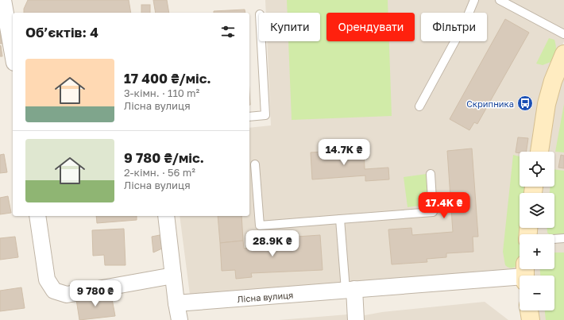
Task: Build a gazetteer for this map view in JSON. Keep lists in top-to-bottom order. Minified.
{"streets":{"street":["Лісна вулиця"]},"places":{"bus stop":["Скрипника"]},"page":{"chip":["Купити","Орендувати","Фільтри"],"heading":"Об’єктів: 4","list":[{"name":"17 400 ₴/міс.","note":"3-кімн. · 110 m² · Лісна вулиця"},{"name":"9 780 ₴/міс.","note":"2-кімн. · 56 m² · Лісна вулиця"}],"price":["14.7K ₴","17.4K ₴","28.9K ₴","9 780 ₴"],"map_buttons":["+","−"]}}
